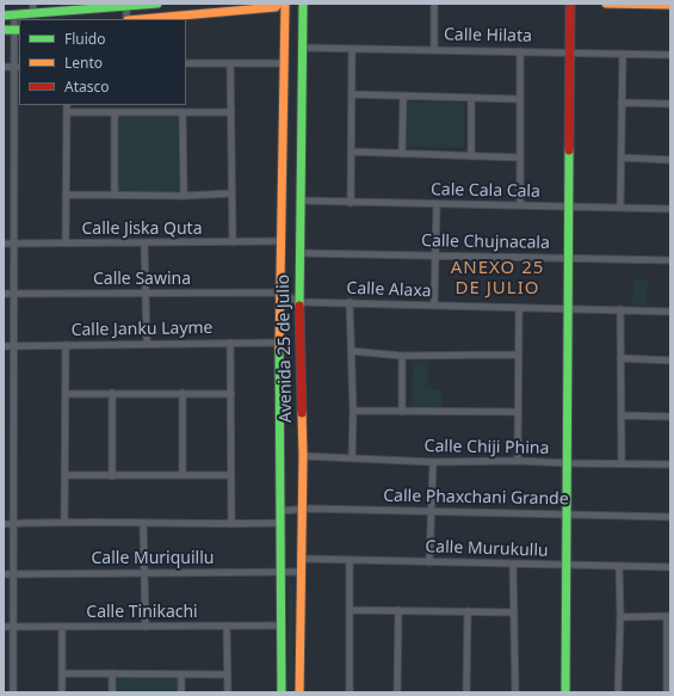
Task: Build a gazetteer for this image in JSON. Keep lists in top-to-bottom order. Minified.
{"streets":{"main road":["Avenida 25 de Julio"],"street":["Calle Hilata","Cale Cala Cala","Calle Jiska Quta","Calle Chujnacala","Calle Sawina","Calle Alaxa","Calle Janku Layme","Calle Chiji Phina","Calle Phaxchani Grande","Calle Murukullu","Calle Muriquillu","Calle Tinikachi"]},"crossings":[["Calle Hilata","Avenida 25 de Julio"],["Cale Cala Cala","Avenida 25 de Julio"],["Calle Jiska Quta","Avenida 25 de Julio"],["Calle Chujnacala","Avenida 25 de Julio"],["Calle Sawina","Calle Alaxa"],["Calle Sawina","Avenida 25 de Julio"],["Calle Alaxa","Avenida 25 de Julio"],["Calle Janku Layme","Avenida 25 de Julio"],["Avenida 25 de Julio","Calle Chiji Phina"],["Avenida 25 de Julio","Calle Phaxchani Grande"],["Avenida 25 de Julio","Calle Murukullu"],["Avenida 25 de Julio","Calle Muriquillu"],["Avenida 25 de Julio","Calle Tinikachi"]],"districts":["ANEXO 25 DE JULIO"],"legend":["Fluido","Lento","Atasco"]}
